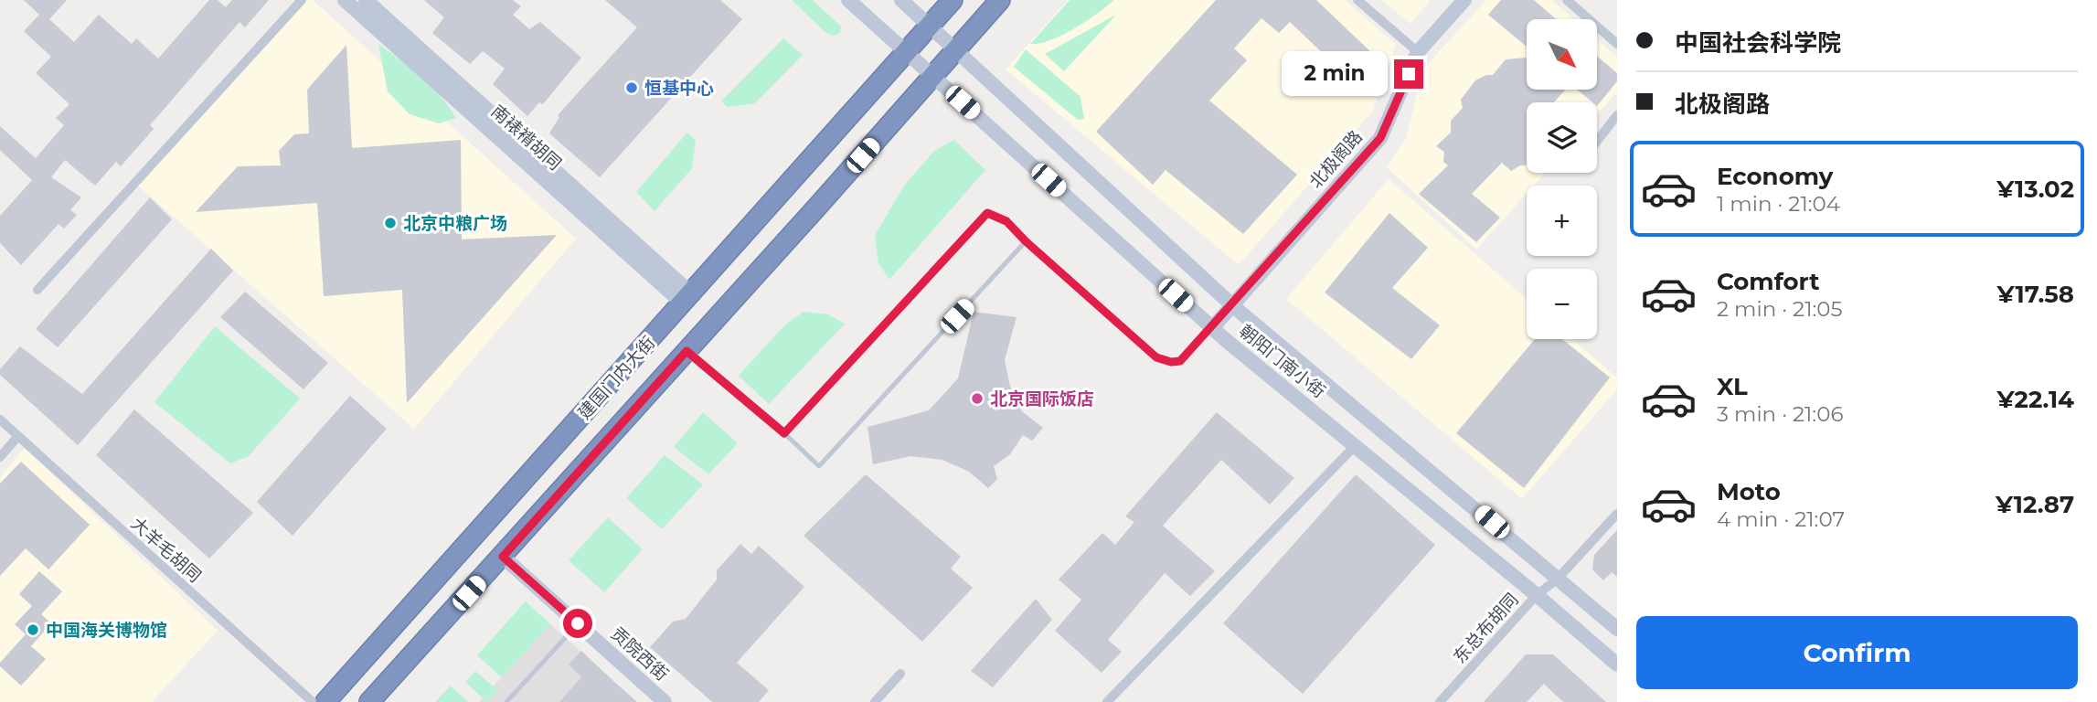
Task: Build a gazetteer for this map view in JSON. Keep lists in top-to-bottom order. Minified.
{"streets":{"highway":["建国门内大街"],"main road":["南裱褙胡同","北极阁路","朝阳门南小街","贡院西街"],"street":["大羊毛胡同","东总布胡同"]},"crossings":[["南裱褙胡同","建国门内大街"],["北极阁路","朝阳门南小街"],["朝阳门南小街","建国门内大街"],["朝阳门南小街","东总布胡同"],["建国门内大街","贡院西街"]],"places":["恒基中心","北京中粮广场","北京国际饭店","中国海关博物馆"],"north":"bottom right","page":{"banner":["中国社会科学院","北极阁路"],"map_buttons":["+","−"],"bubble":"2 min","list":[{"name":"Economy","note":"1 min · 21:04","value":"¥13.02"},{"name":"Comfort","note":"2 min · 21:05","value":"¥17.58"},{"name":"XL","note":"3 min · 21:06","value":"¥22.14"},{"name":"Moto","note":"4 min · 21:07","value":"¥12.87"}],"buttons":"Confirm"}}
